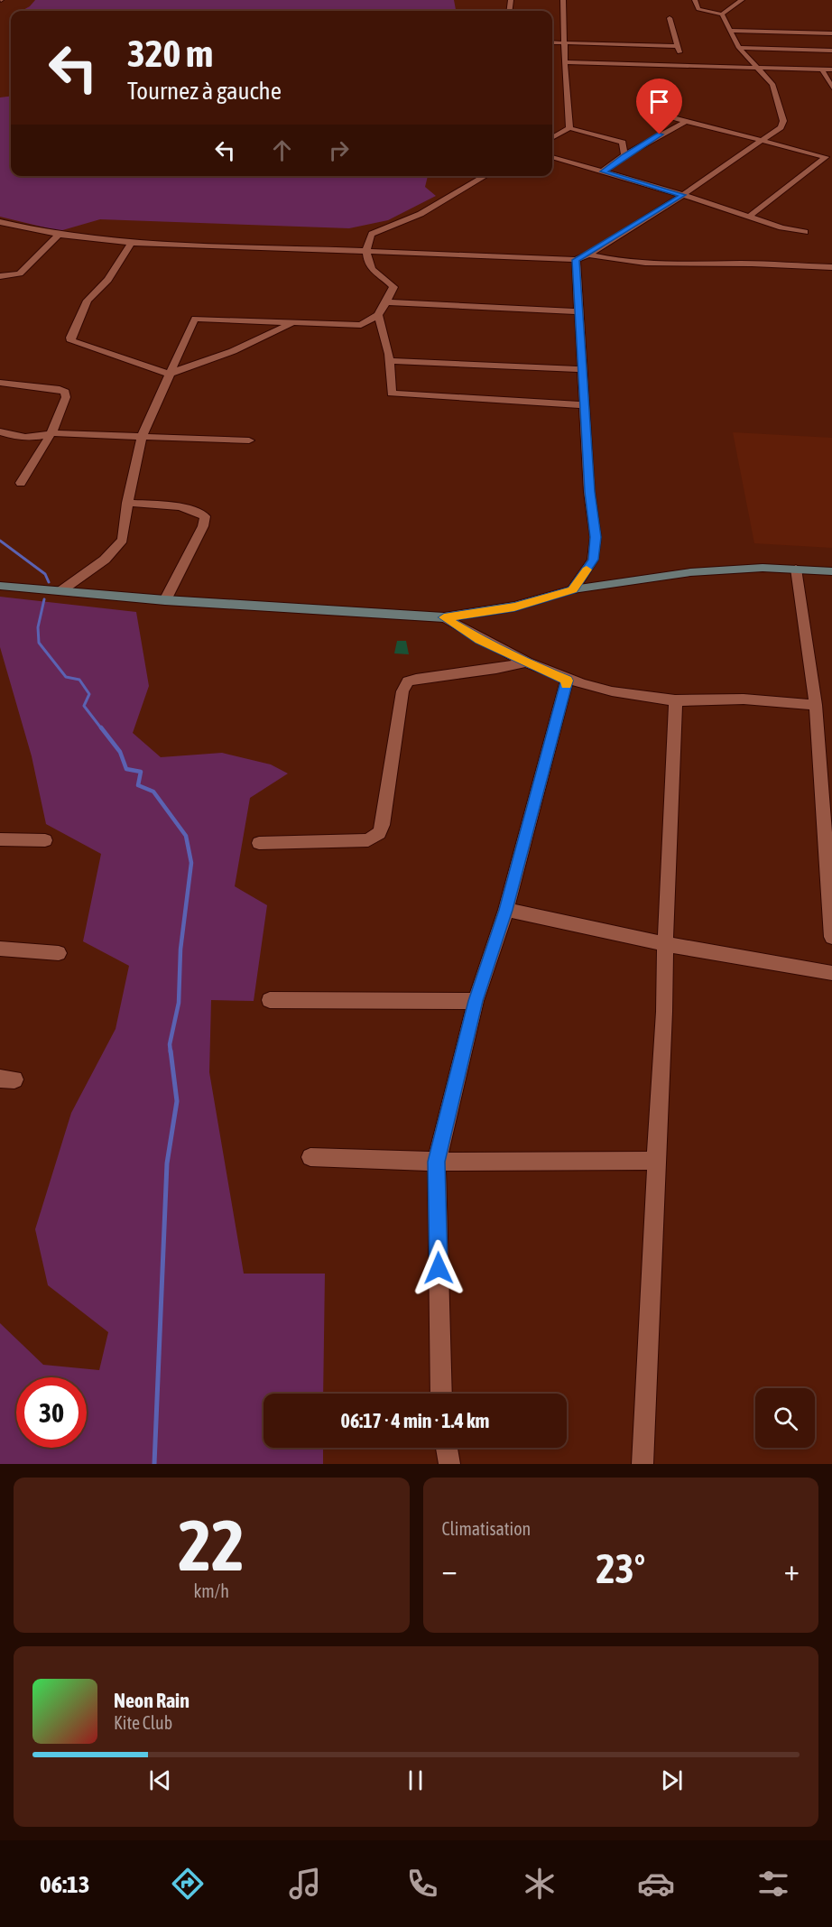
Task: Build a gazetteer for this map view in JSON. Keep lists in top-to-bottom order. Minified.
{"page":{"turn":["320 m","Tournez à gauche"],"limit":"30","trip":"06:17 · 4 min · 1.4 km","tile":[["22","km/h"],"Climatisation"],"heat":["−","23°","+"],"song":["Neon Rain","Kite Club"],"tabs":"06:13"}}
